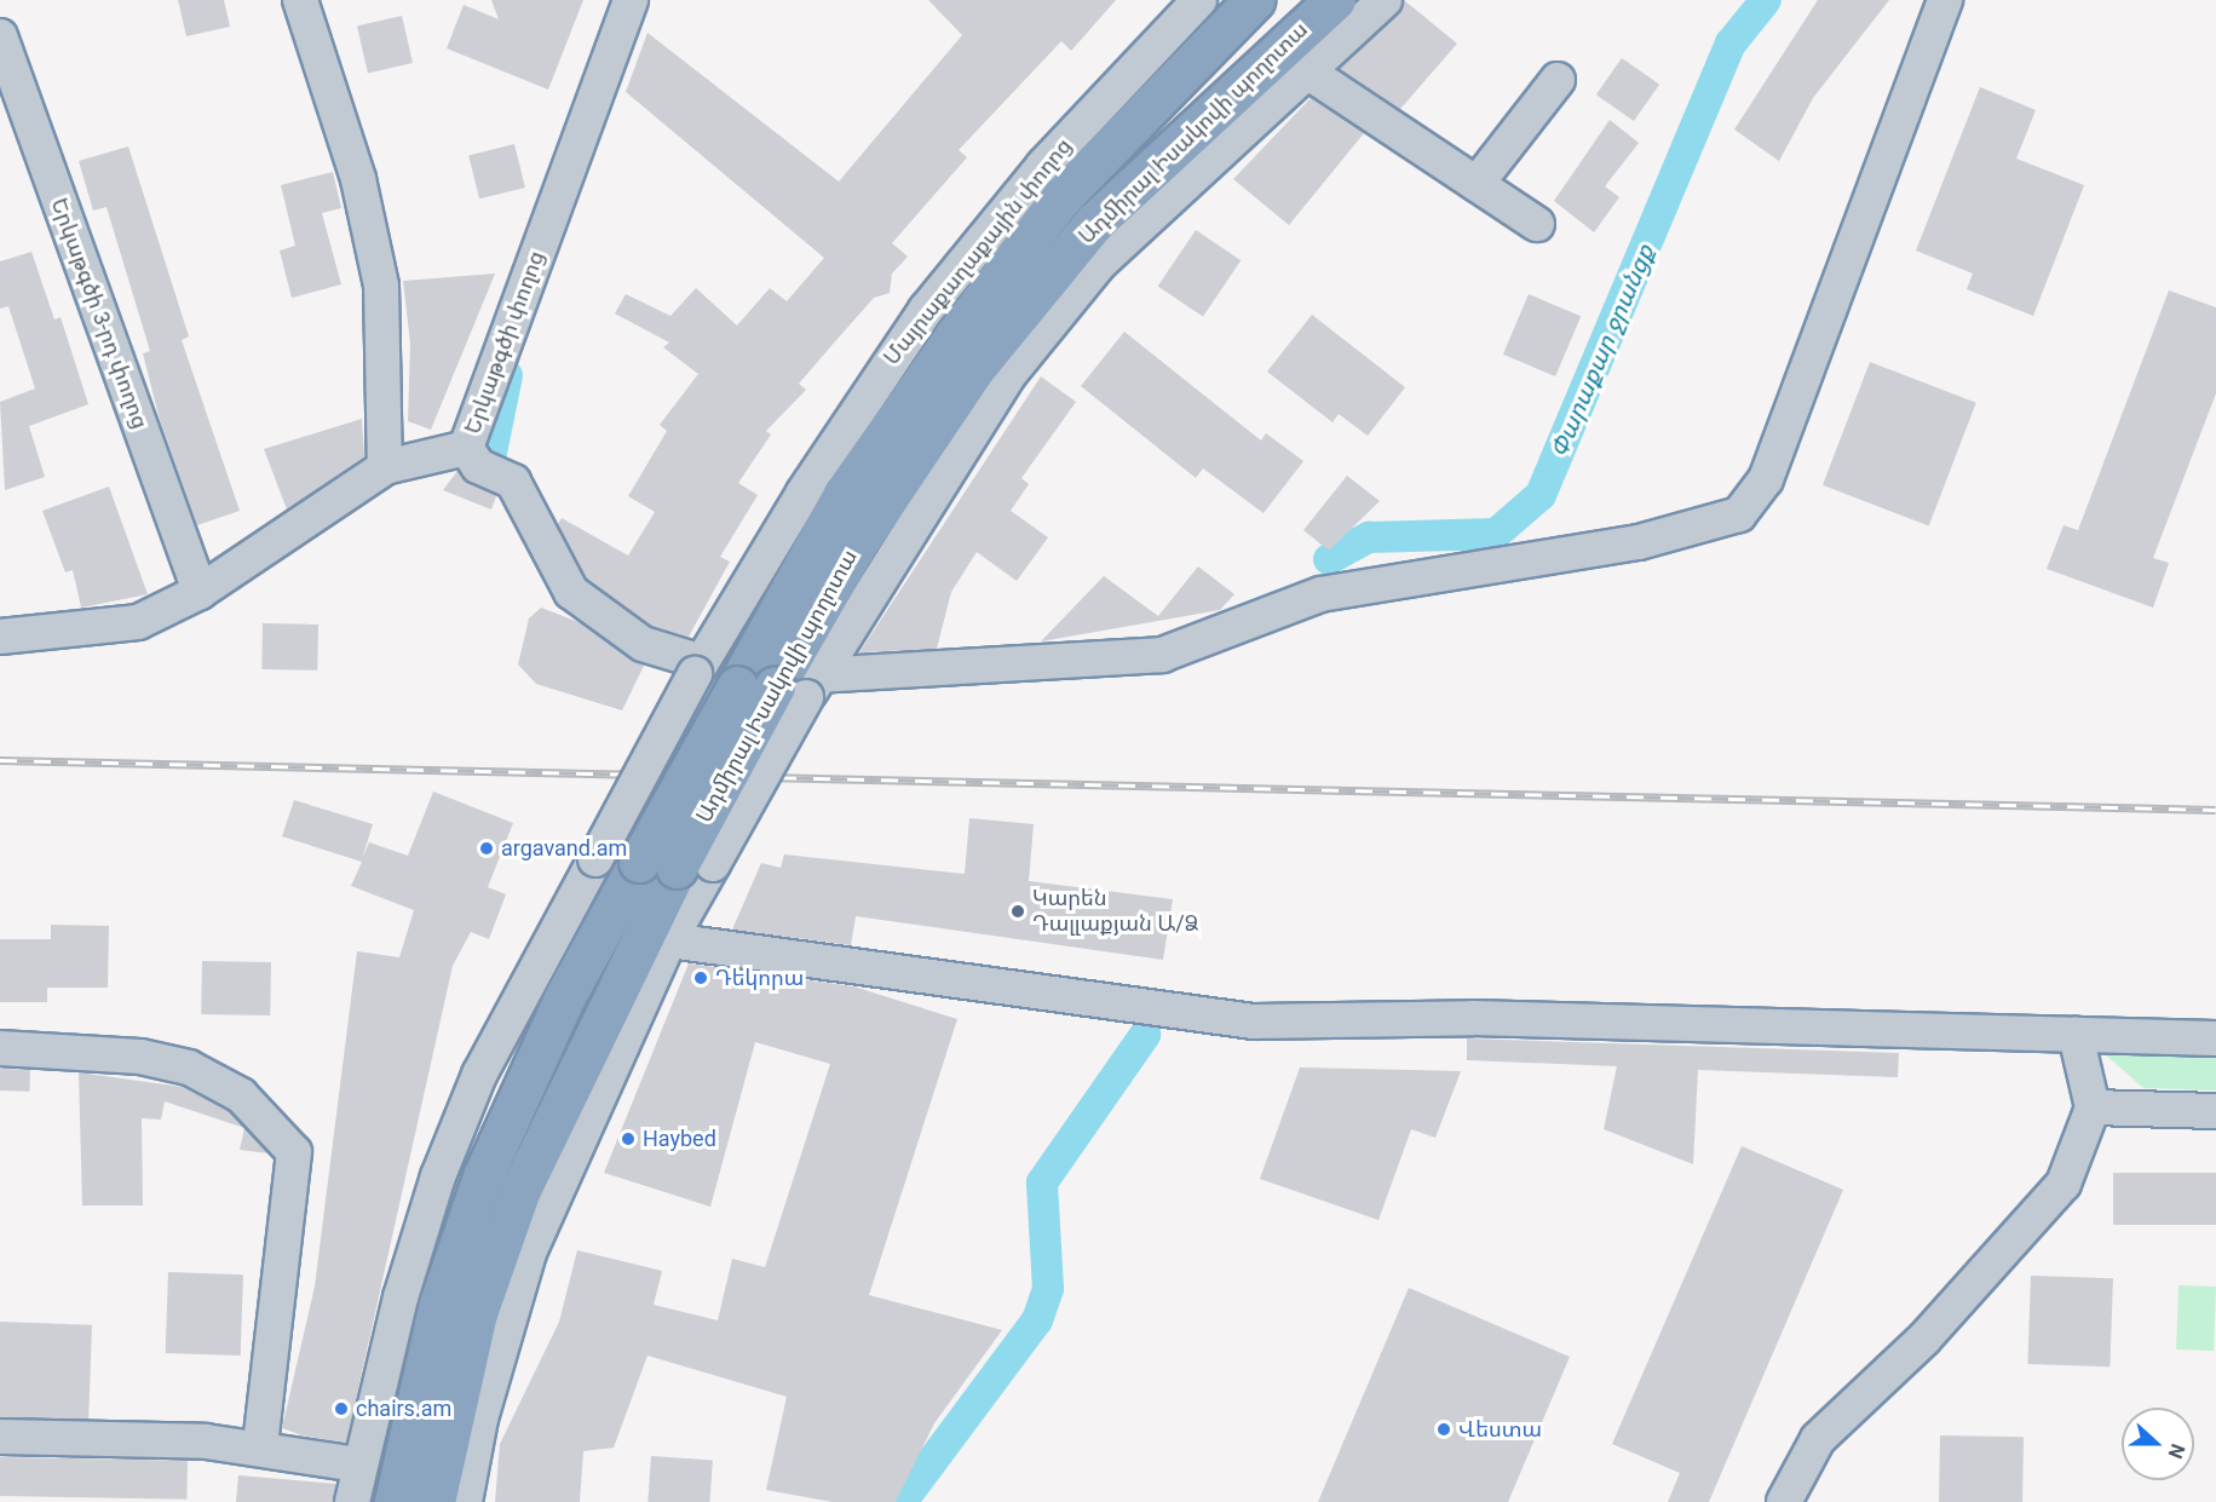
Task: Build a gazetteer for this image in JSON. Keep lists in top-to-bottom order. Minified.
{"streets":{"highway":["Ադմիրալ Իսակովի պողոտա"],"street":["Մայրաքաղաքային փողոց","Երկաթգծի 3-րդ փողոց","Երկաթգծի փողոց"]},"crossings":[["Երկաթգծի 3-րդ փողոց","Երկաթգծի փողոց"]],"water":["Փարաքար ջրանցք"],"places":["argavand.am","Կարեն Դալլաքյան Ա/Ձ","Դեկորա","Haybed","chairs.am","Վեստա"],"north":"right"}
